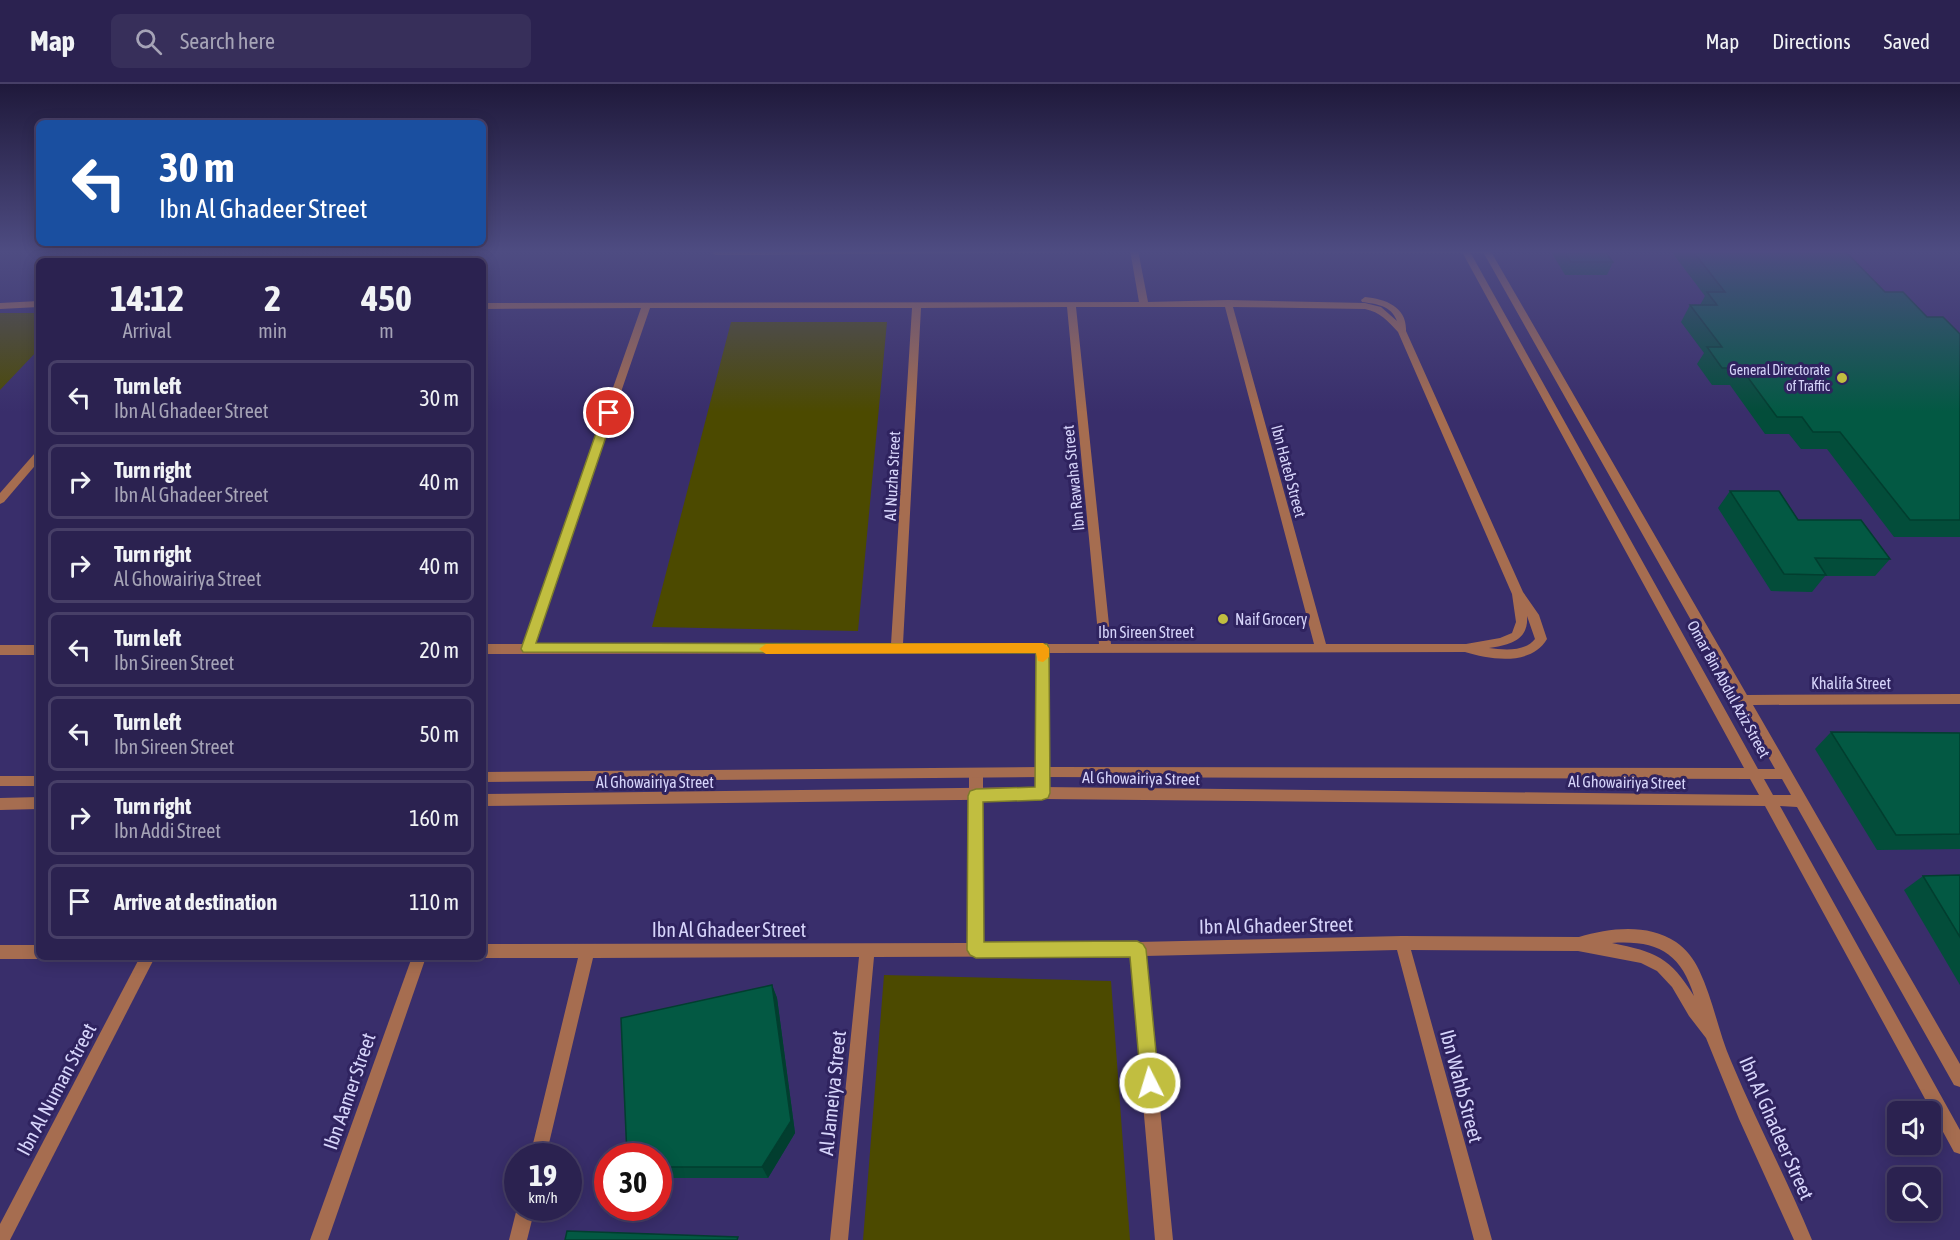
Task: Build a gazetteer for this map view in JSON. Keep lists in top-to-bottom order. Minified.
{"streets":{"street":["Ibn Hateb Street","Al Nuzha Street","Ibn Rawaha Street","Ibn Sireen Street","Khalifa Street","Omar Bin Abdul Aziz Street","Al Ghowairiya Street","Ibn Al Ghadeer Street","Ibn Wahb Street","Ibn Al Numan Street","Ibn Aamer Street","Al Jameiya Street"]},"crossings":[["Ibn Hateb Street","Ibn Sireen Street"],["Al Nuzha Street","Ibn Sireen Street"],["Ibn Rawaha Street","Ibn Sireen Street"],["Khalifa Street","Omar Bin Abdul Aziz Street"],["Omar Bin Abdul Aziz Street","Al Ghowairiya Street"],["Ibn Al Ghadeer Street","Ibn Wahb Street"],["Ibn Al Ghadeer Street","Al Jameiya Street"]],"places":["General Directorate of Traffic","Naif Grocery"],"page":{"header":"Map","search":"Search here","nav":["Map","Directions","Saved"],"turn":["30 m","Ibn Al Ghadeer Street"],"eta":["14:12","Arrival","2","min","450","m"],"list":[{"name":"Turn left","note":"Ibn Al Ghadeer Street","value":"30 m"},{"name":"Turn right","note":"Ibn Al Ghadeer Street","value":"40 m"},{"name":"Turn right","note":"Al Ghowairiya Street","value":"40 m"},{"name":"Turn left","note":"Ibn Sireen Street","value":"20 m"},{"name":"Turn left","note":"Ibn Sireen Street","value":"50 m"},{"name":"Turn right","note":"Ibn Addi Street","value":"160 m"},{"name":"Arrive at destination","value":"110 m"}],"speed":"19 km/h","limit":"30"}}
